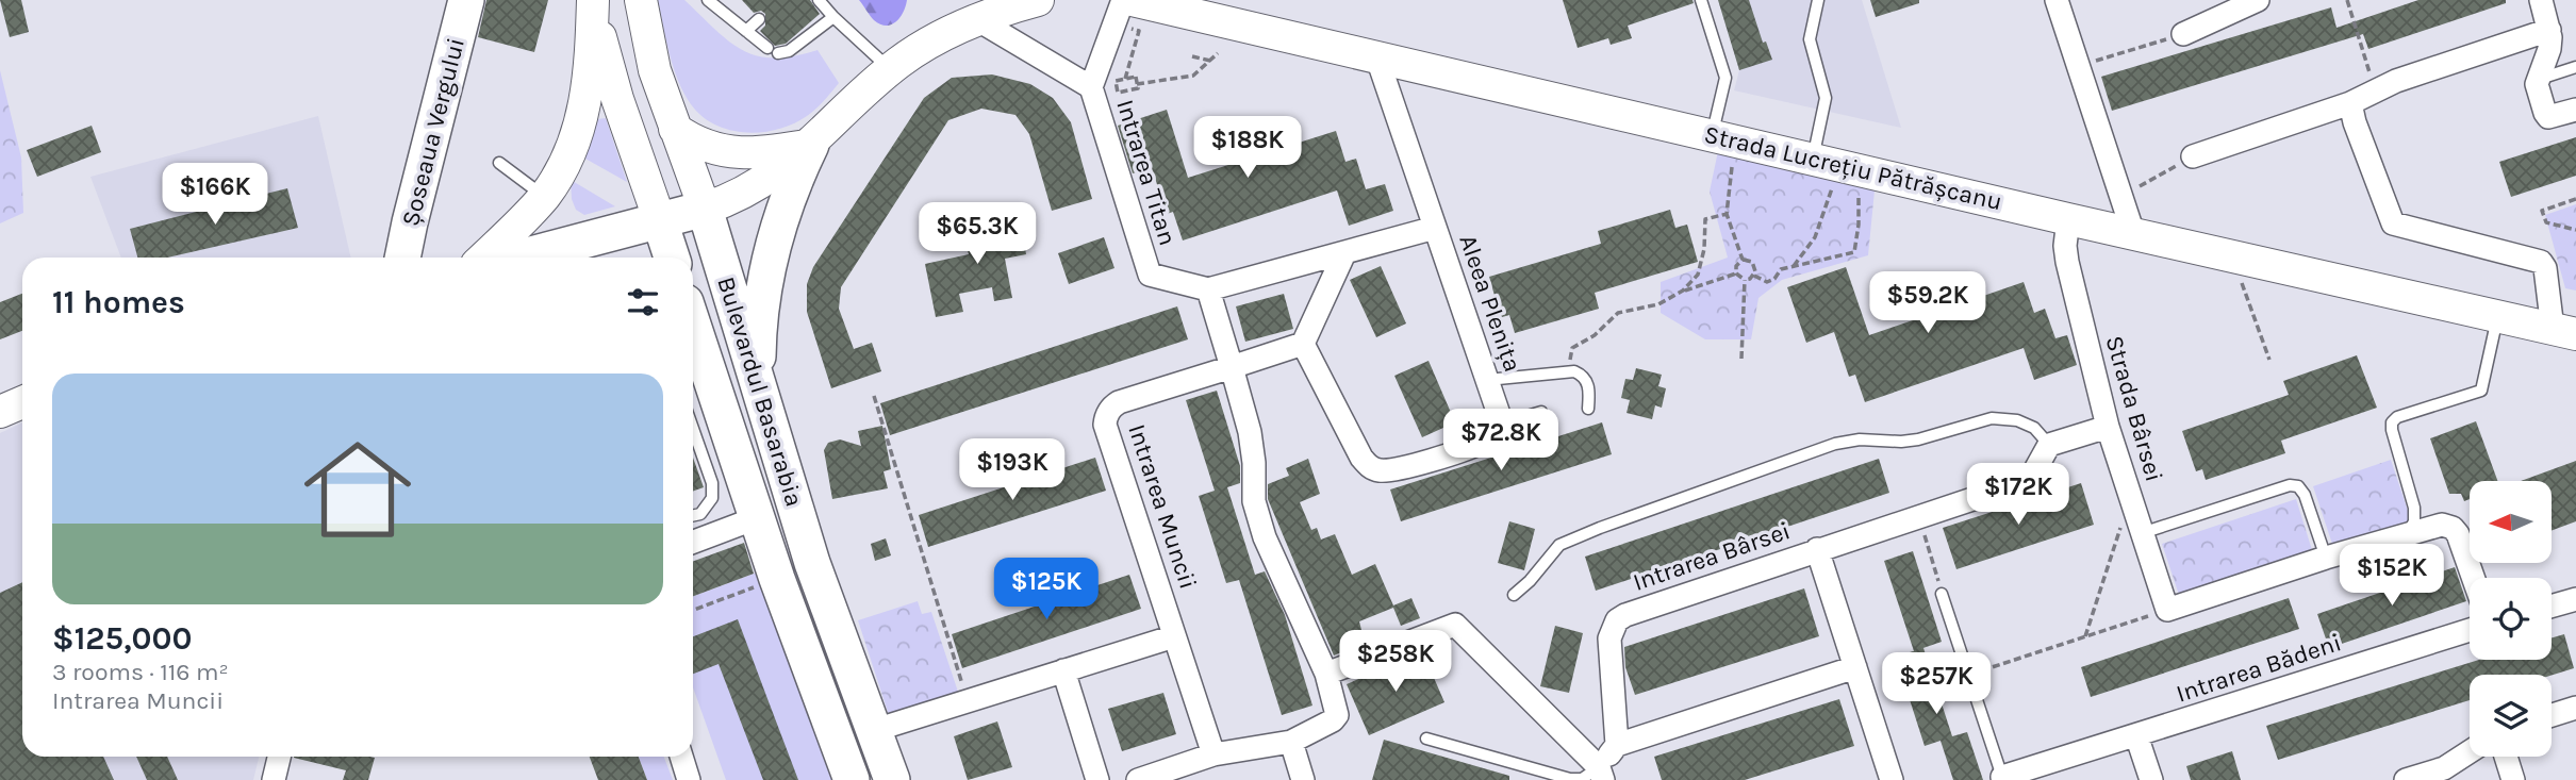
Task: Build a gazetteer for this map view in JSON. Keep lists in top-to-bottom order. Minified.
{"streets":{"main road":["Șoseaua Vergului","Strada Lucrețiu Pătrășcanu","Bulevardul Basarabia"],"street":["Intrarea Titan","Aleea Plenița","Strada Bârsei","Intrarea Muncii","Intrarea Bârsei","Intrarea Bădeni"]},"crossings":[["Strada Lucrețiu Pătrășcanu","Intrarea Titan"],["Strada Lucrețiu Pătrășcanu","Aleea Plenița"],["Strada Lucrețiu Pătrășcanu","Strada Bârsei"]],"north":"left","page":{"price":["$188K","$166K","$65.3K","$59.2K","$72.8K","$193K","$172K","$152K","$125K","$258K","$257K"],"heading":"11 homes","list":[{"name":"$125,000","note":"3 rooms · 116 m² · Intrarea Muncii"}]}}
